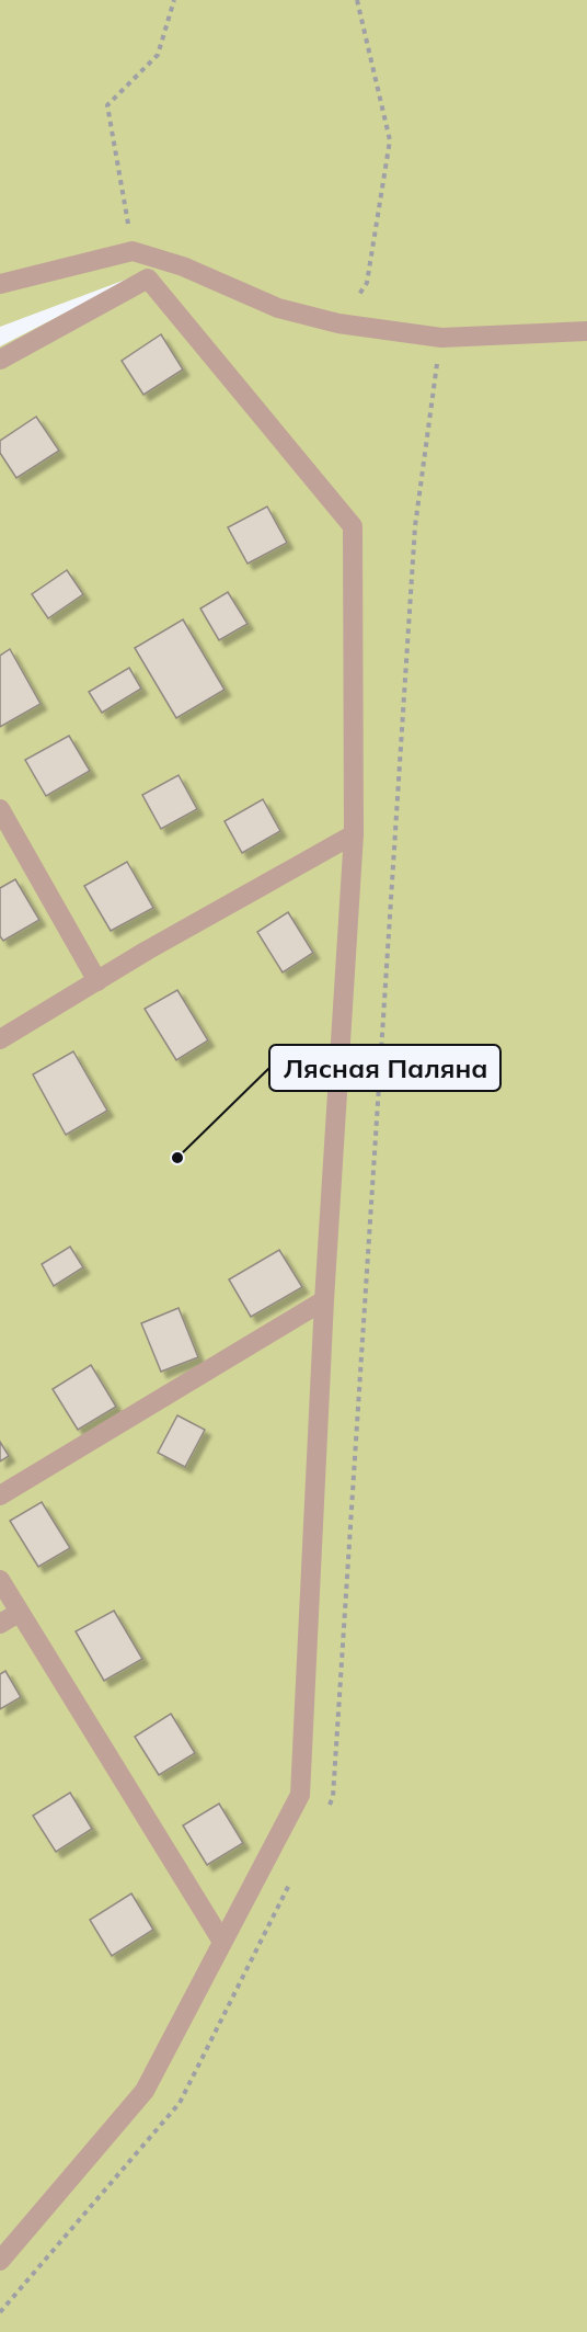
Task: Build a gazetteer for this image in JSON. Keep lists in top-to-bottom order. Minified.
{"places":["Лясная Паляна"]}
